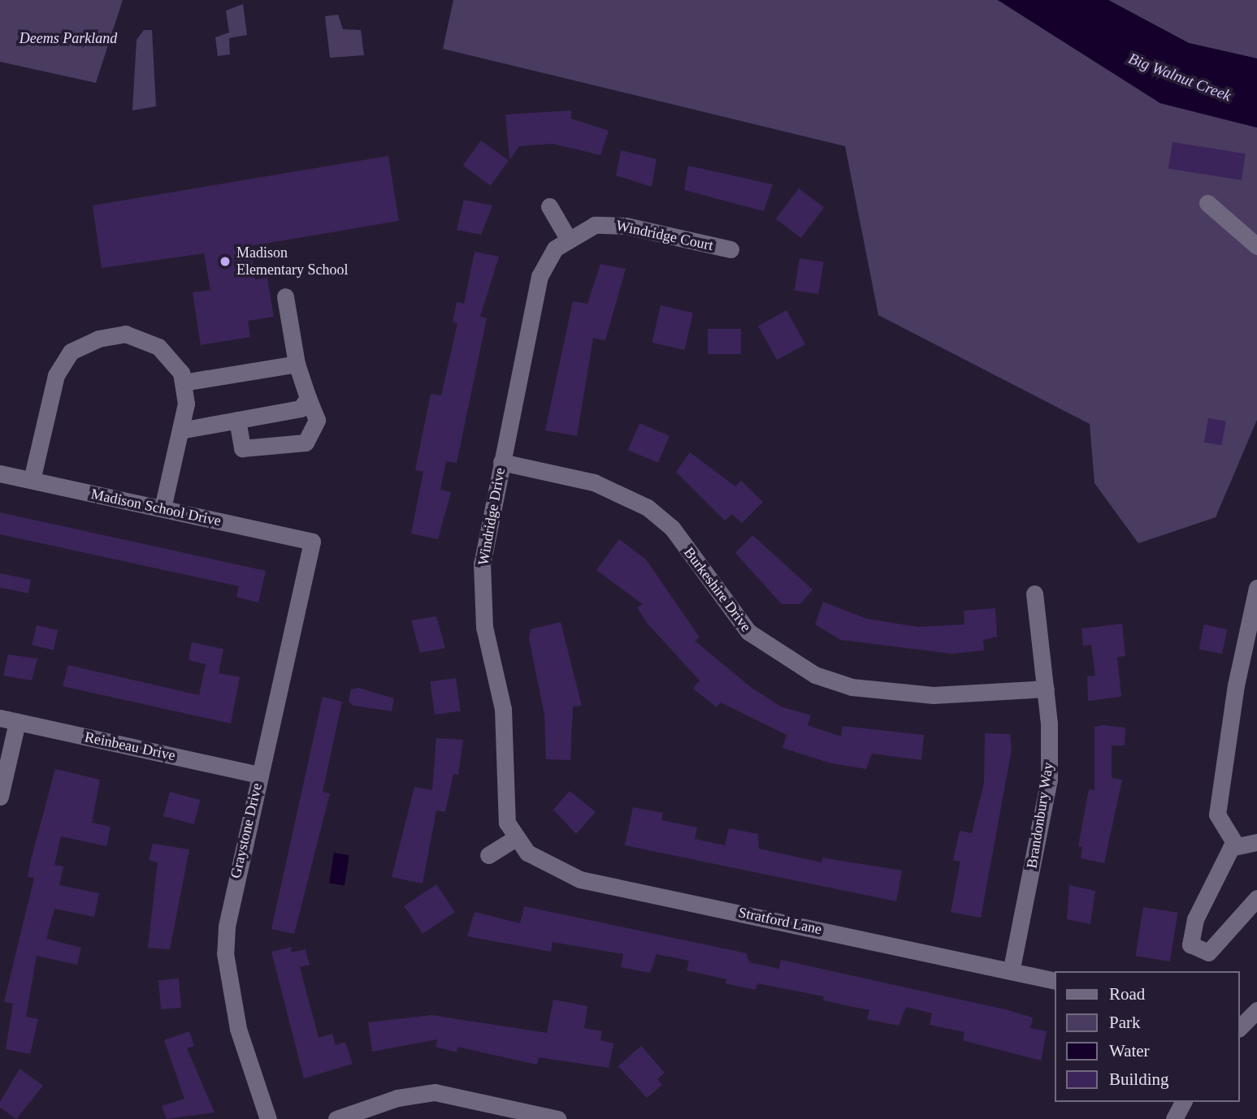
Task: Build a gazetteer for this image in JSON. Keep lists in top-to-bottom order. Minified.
{"streets":{"street":["Windridge Court","Madison School Drive","Windridge Drive","Burkeshire Drive","Reinbeau Drive","Brandonbury Way","Graystone Drive","Stratford Lane"]},"crossings":[["Windridge Court","Windridge Drive"],["Madison School Drive","Graystone Drive"],["Windridge Drive","Burkeshire Drive"],["Windridge Drive","Stratford Lane"],["Burkeshire Drive","Brandonbury Way"],["Reinbeau Drive","Graystone Drive"],["Brandonbury Way","Stratford Lane"]],"water":["Big Walnut Creek"],"parks":["Deems Parkland"],"places":["Madison Elementary School"],"legend":["Road","Park","Water","Building"]}
